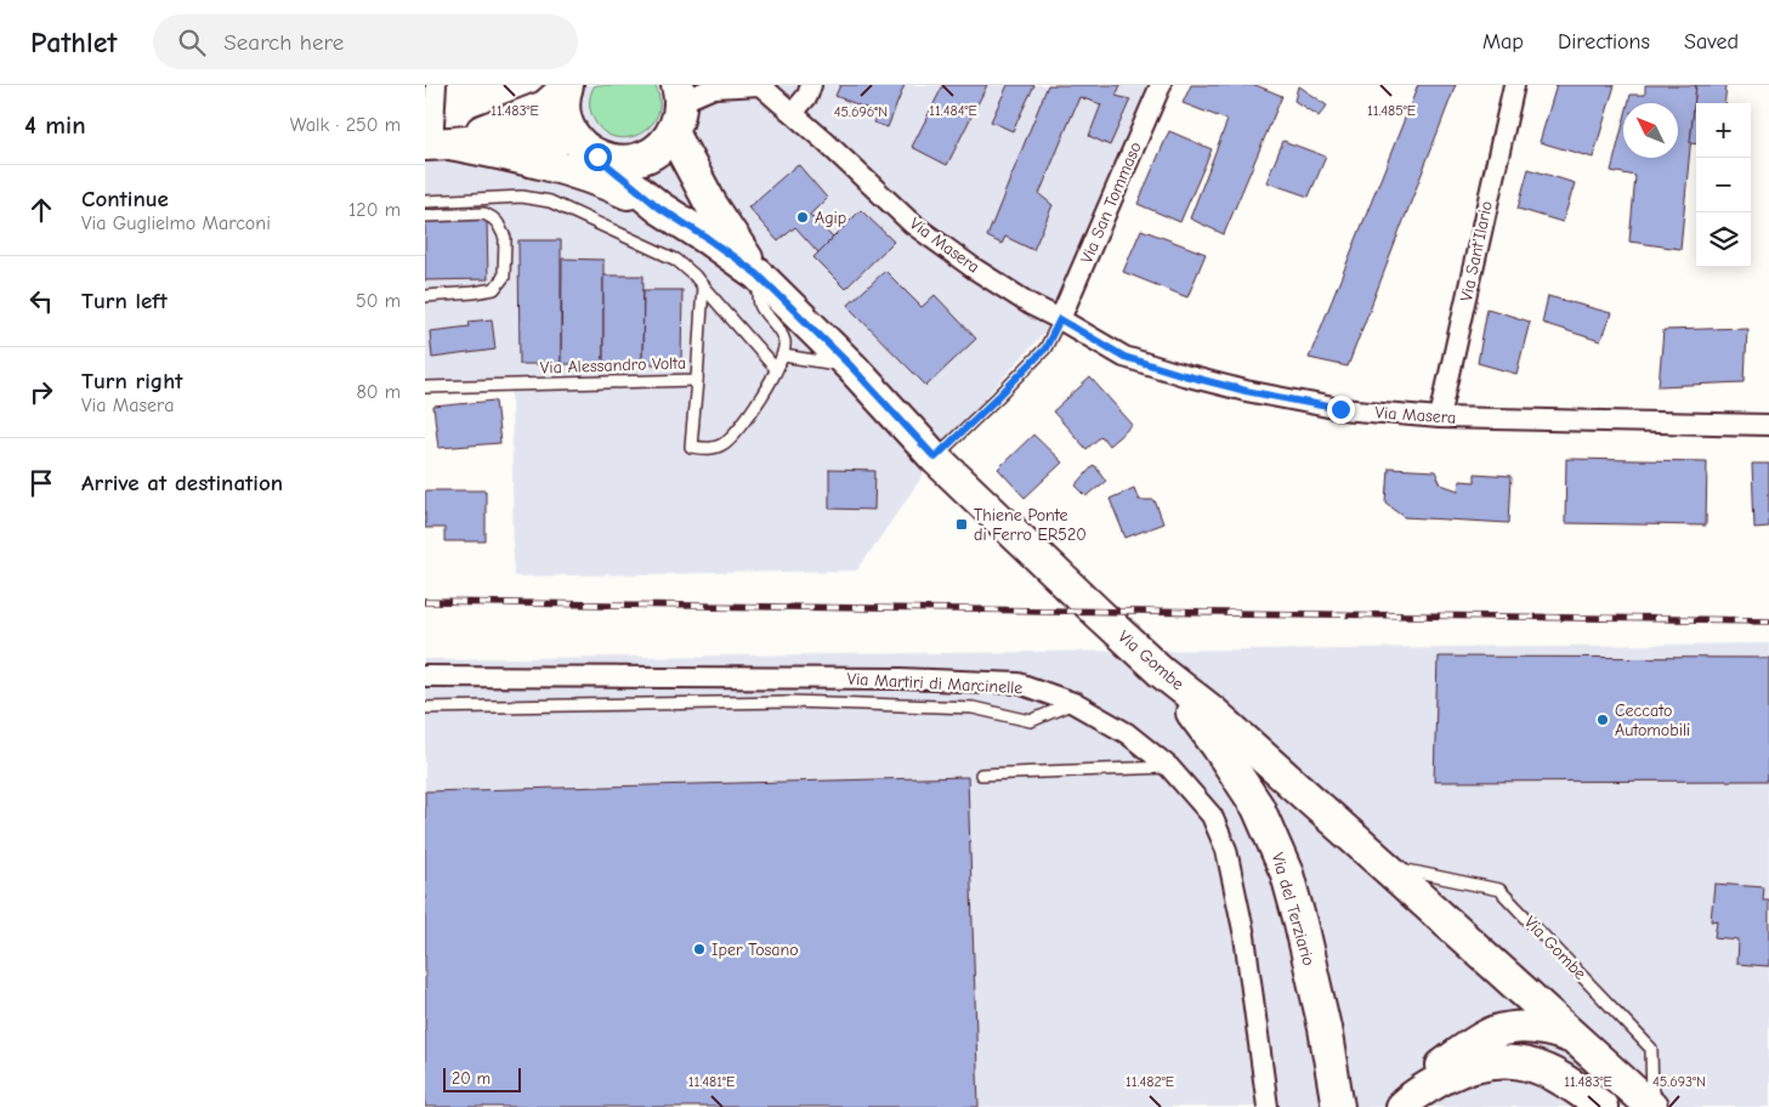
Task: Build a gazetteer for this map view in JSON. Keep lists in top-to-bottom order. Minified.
{"streets":{"main road":["Via Gombe","Via del Terziario"],"street":["Via San Tommaso","Via Masera","Via Sant'Ilario","Via Martiri di Marcinelle"],"lane":["Via Alessandro Volta"]},"crossings":[["Via San Tommaso","Via Masera"],["Via Masera","Via Sant'Ilario"],["Via Gombe","Via del Terziario"]],"places":{"other":["Agip","Ceccato Automobili","Iper Tosano"],"transit":["Thiene Ponte di Ferro ER520"]},"scale_bar":"20 m","north":"top left","page":{"header":"Pathlet","search":"Search here","nav":["Map","Directions","Saved"],"heading":["4 min","Walk · 250 m"],"map_buttons":["+","−"],"list":[["Continue","Via Guglielmo Marconi","120 m"],["Turn left","50 m"],["Turn right","Via Masera","80 m"],"Arrive at destination"],"scale":"20 m"},"coordinates":["11.483°E","11.484°E","11.485°E","45.696°N","45.693°N","11.481°E","11.482°E"]}
